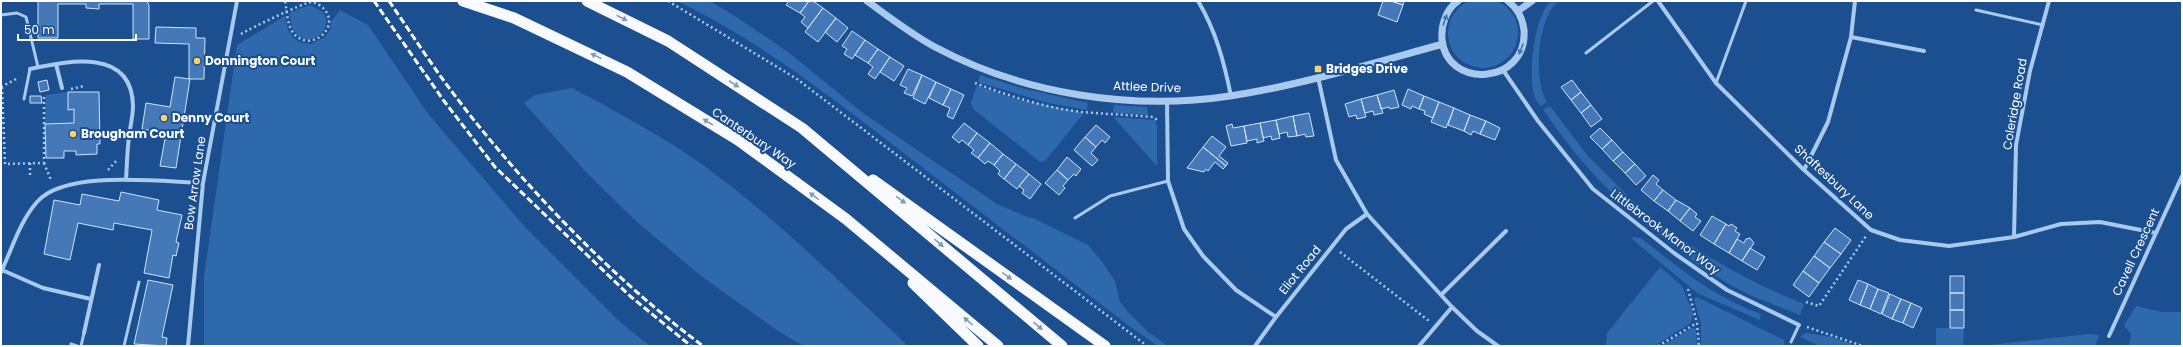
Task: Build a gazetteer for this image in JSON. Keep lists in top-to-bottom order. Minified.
{"streets":{"highway":["Canterbury Way"],"street":["Attlee Drive","Coleridge Road","Shaftesbury Lane","Bow Arrow Lane","Littlebrook Manor Way","Cavell Crescent","Eliot Road"]},"crossings":[["Coleridge Road","Shaftesbury Lane"],["Shaftesbury Lane","Cavell Crescent"]],"places":{"other":["Donnington Court","Denny Court","Brougham Court"],"transit":["Bridges Drive"]},"scale_bar":"50 m"}
